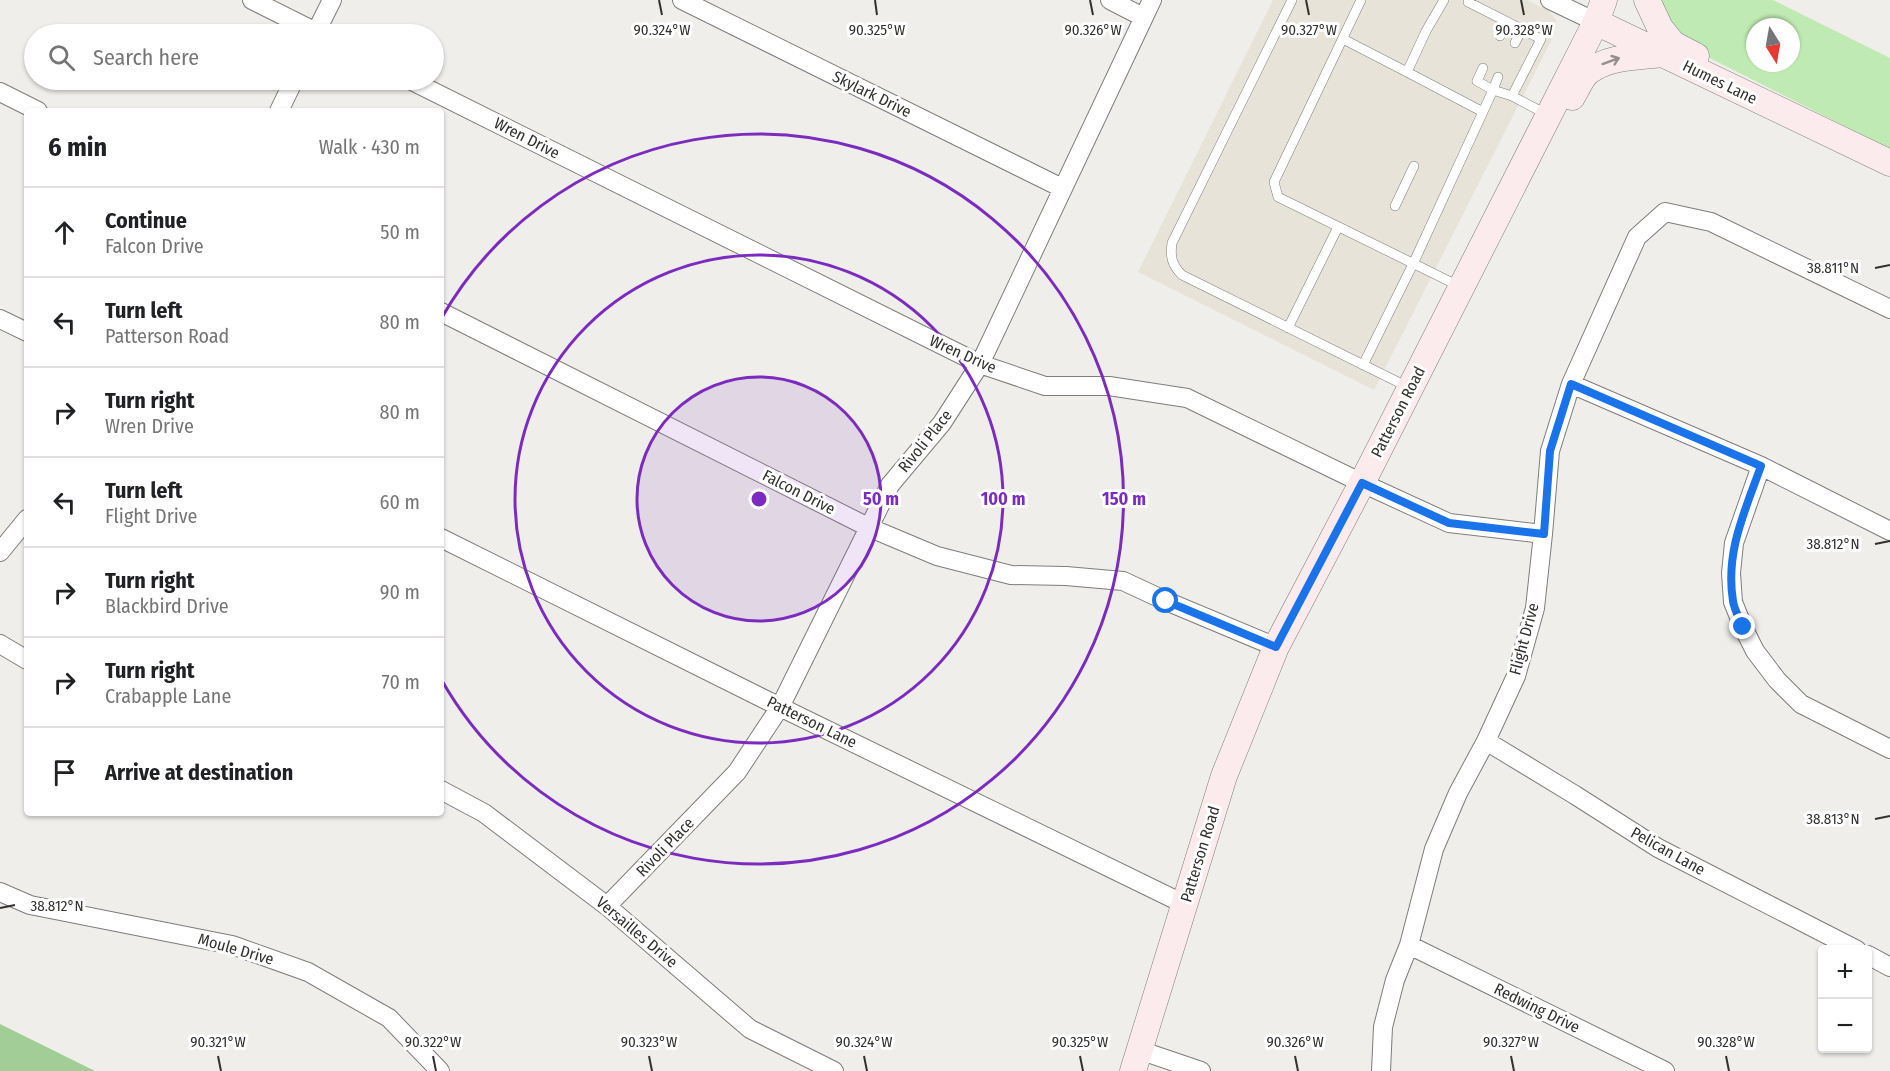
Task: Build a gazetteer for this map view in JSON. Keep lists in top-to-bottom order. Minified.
{"streets":{"main road":["Humes Lane","Patterson Road"],"street":["Skylark Drive","Wren Drive","Rivoli Place","Falcon Drive","Flight Drive","Patterson Lane","Pelican Lane","Versailles Drive","Moule Drive","Redwing Drive"]},"crossings":[["Humes Lane","Patterson Road"],["Skylark Drive","Rivoli Place"],["Wren Drive","Patterson Road"],["Wren Drive","Rivoli Place"],["Wren Drive","Flight Drive"],["Patterson Road","Falcon Drive"],["Patterson Road","Patterson Lane"],["Rivoli Place","Falcon Drive"],["Rivoli Place","Patterson Lane"],["Rivoli Place","Versailles Drive"],["Flight Drive","Pelican Lane"],["Flight Drive","Redwing Drive"]],"north":"bottom","page":{"search":"Search here","heading":["6 min","Walk · 430 m"],"list":[["Continue","Falcon Drive","50 m"],["Turn left","Patterson Road","80 m"],["Turn right","Wren Drive","80 m"],["Turn left","Flight Drive","60 m"],["Turn right","Blackbird Drive","90 m"],["Turn right","Crabapple Lane","70 m"],"Arrive at destination"],"map_buttons":["+","−"]},"coordinates":["90.324°W","90.325°W","90.326°W","90.327°W","90.328°W","38.811°N","38.812°N","38.813°N","90.321°W","90.322°W","90.323°W"],"rings":["50 m","100 m","150 m"]}
